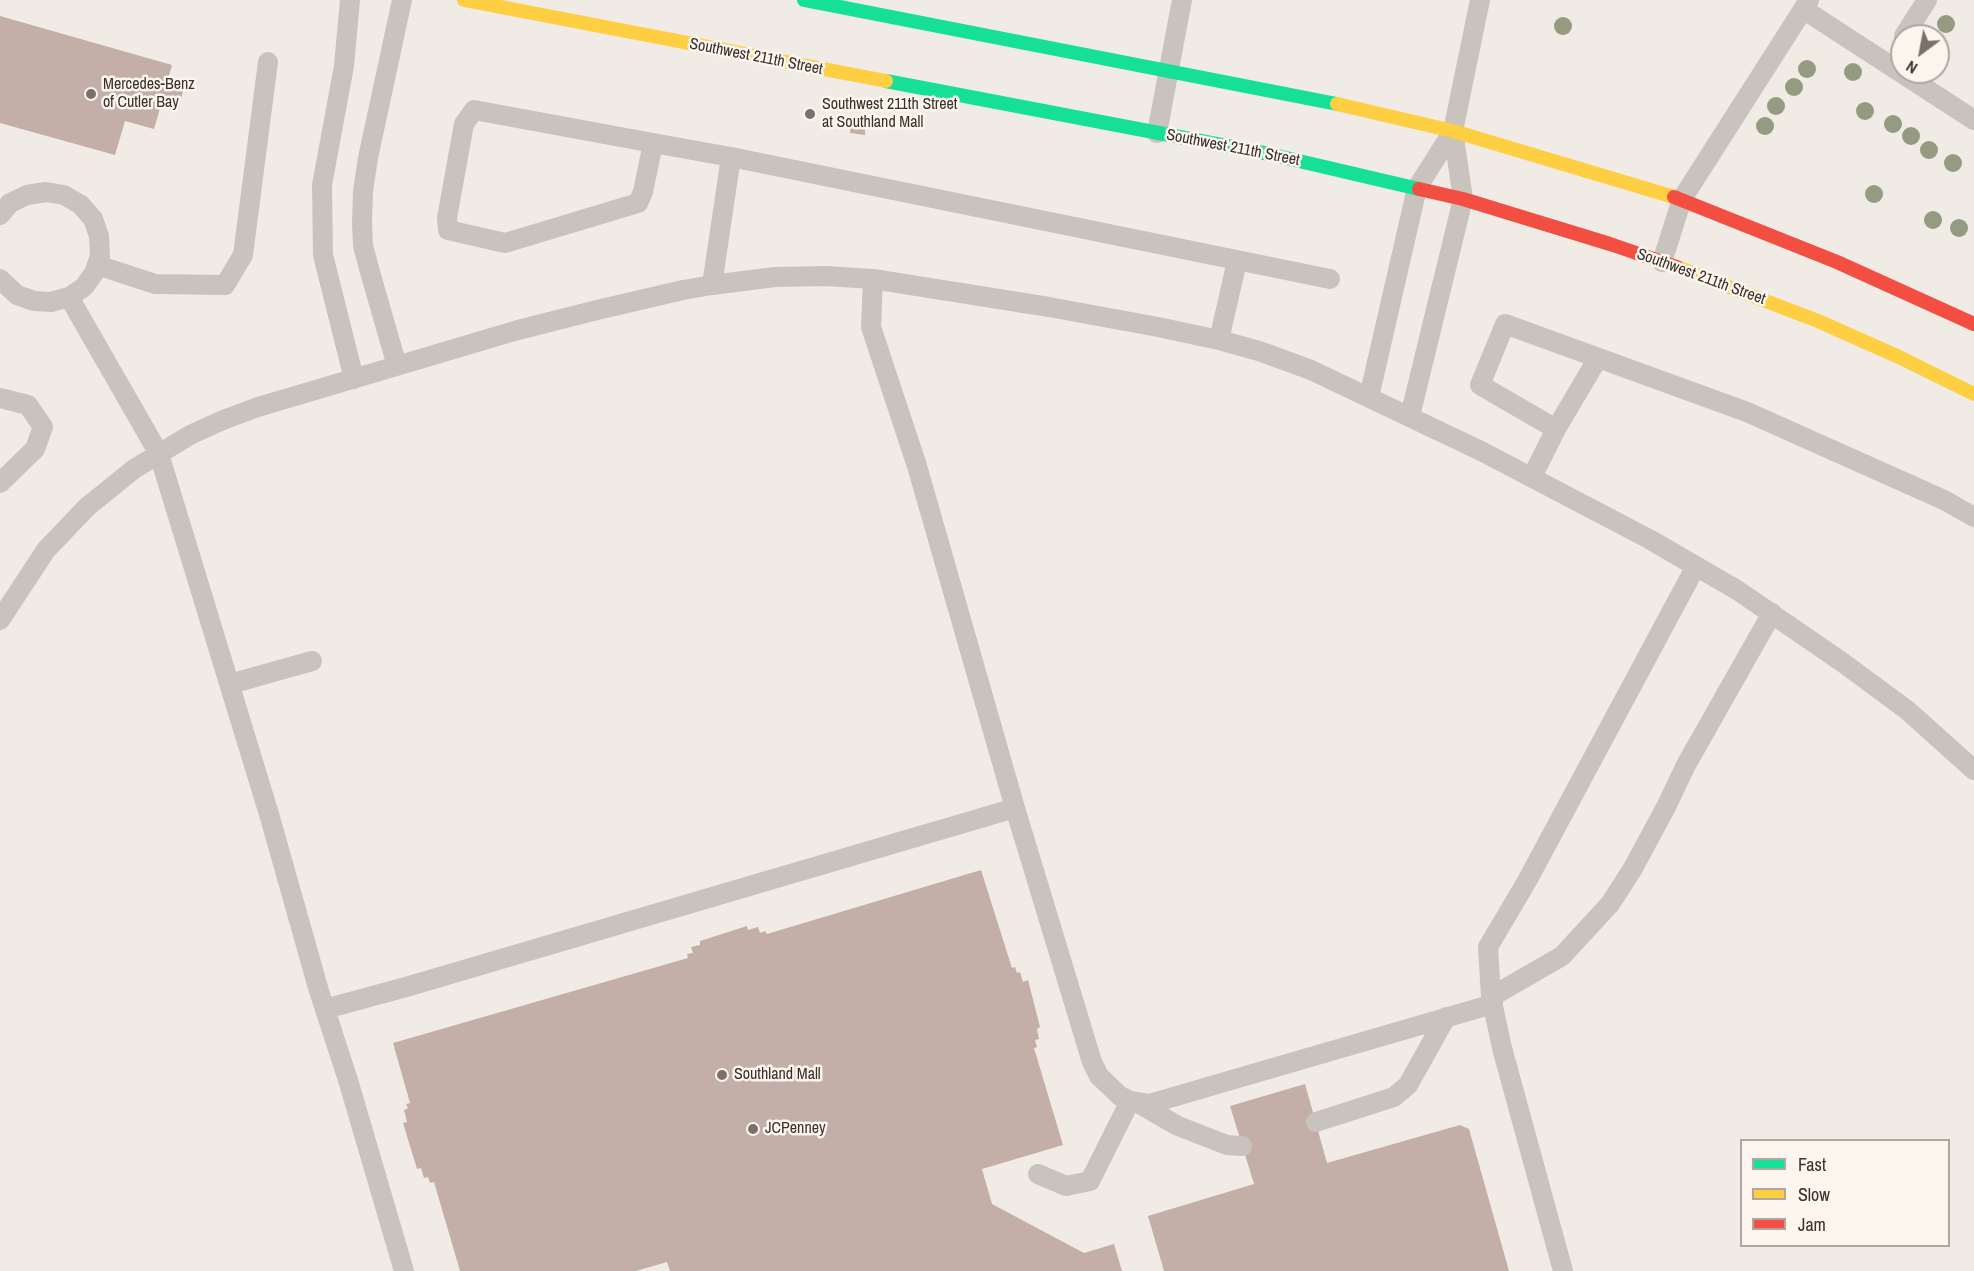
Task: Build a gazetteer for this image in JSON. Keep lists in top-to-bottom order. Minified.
{"streets":{"main road":["Southwest 211th Street"]},"places":["Mercedes-Benz of Cutler Bay","Southwest 211th Street at Southland Mall","Southland Mall","JCPenney"],"legend":["Fast","Slow","Jam"],"north":"bottom left"}
